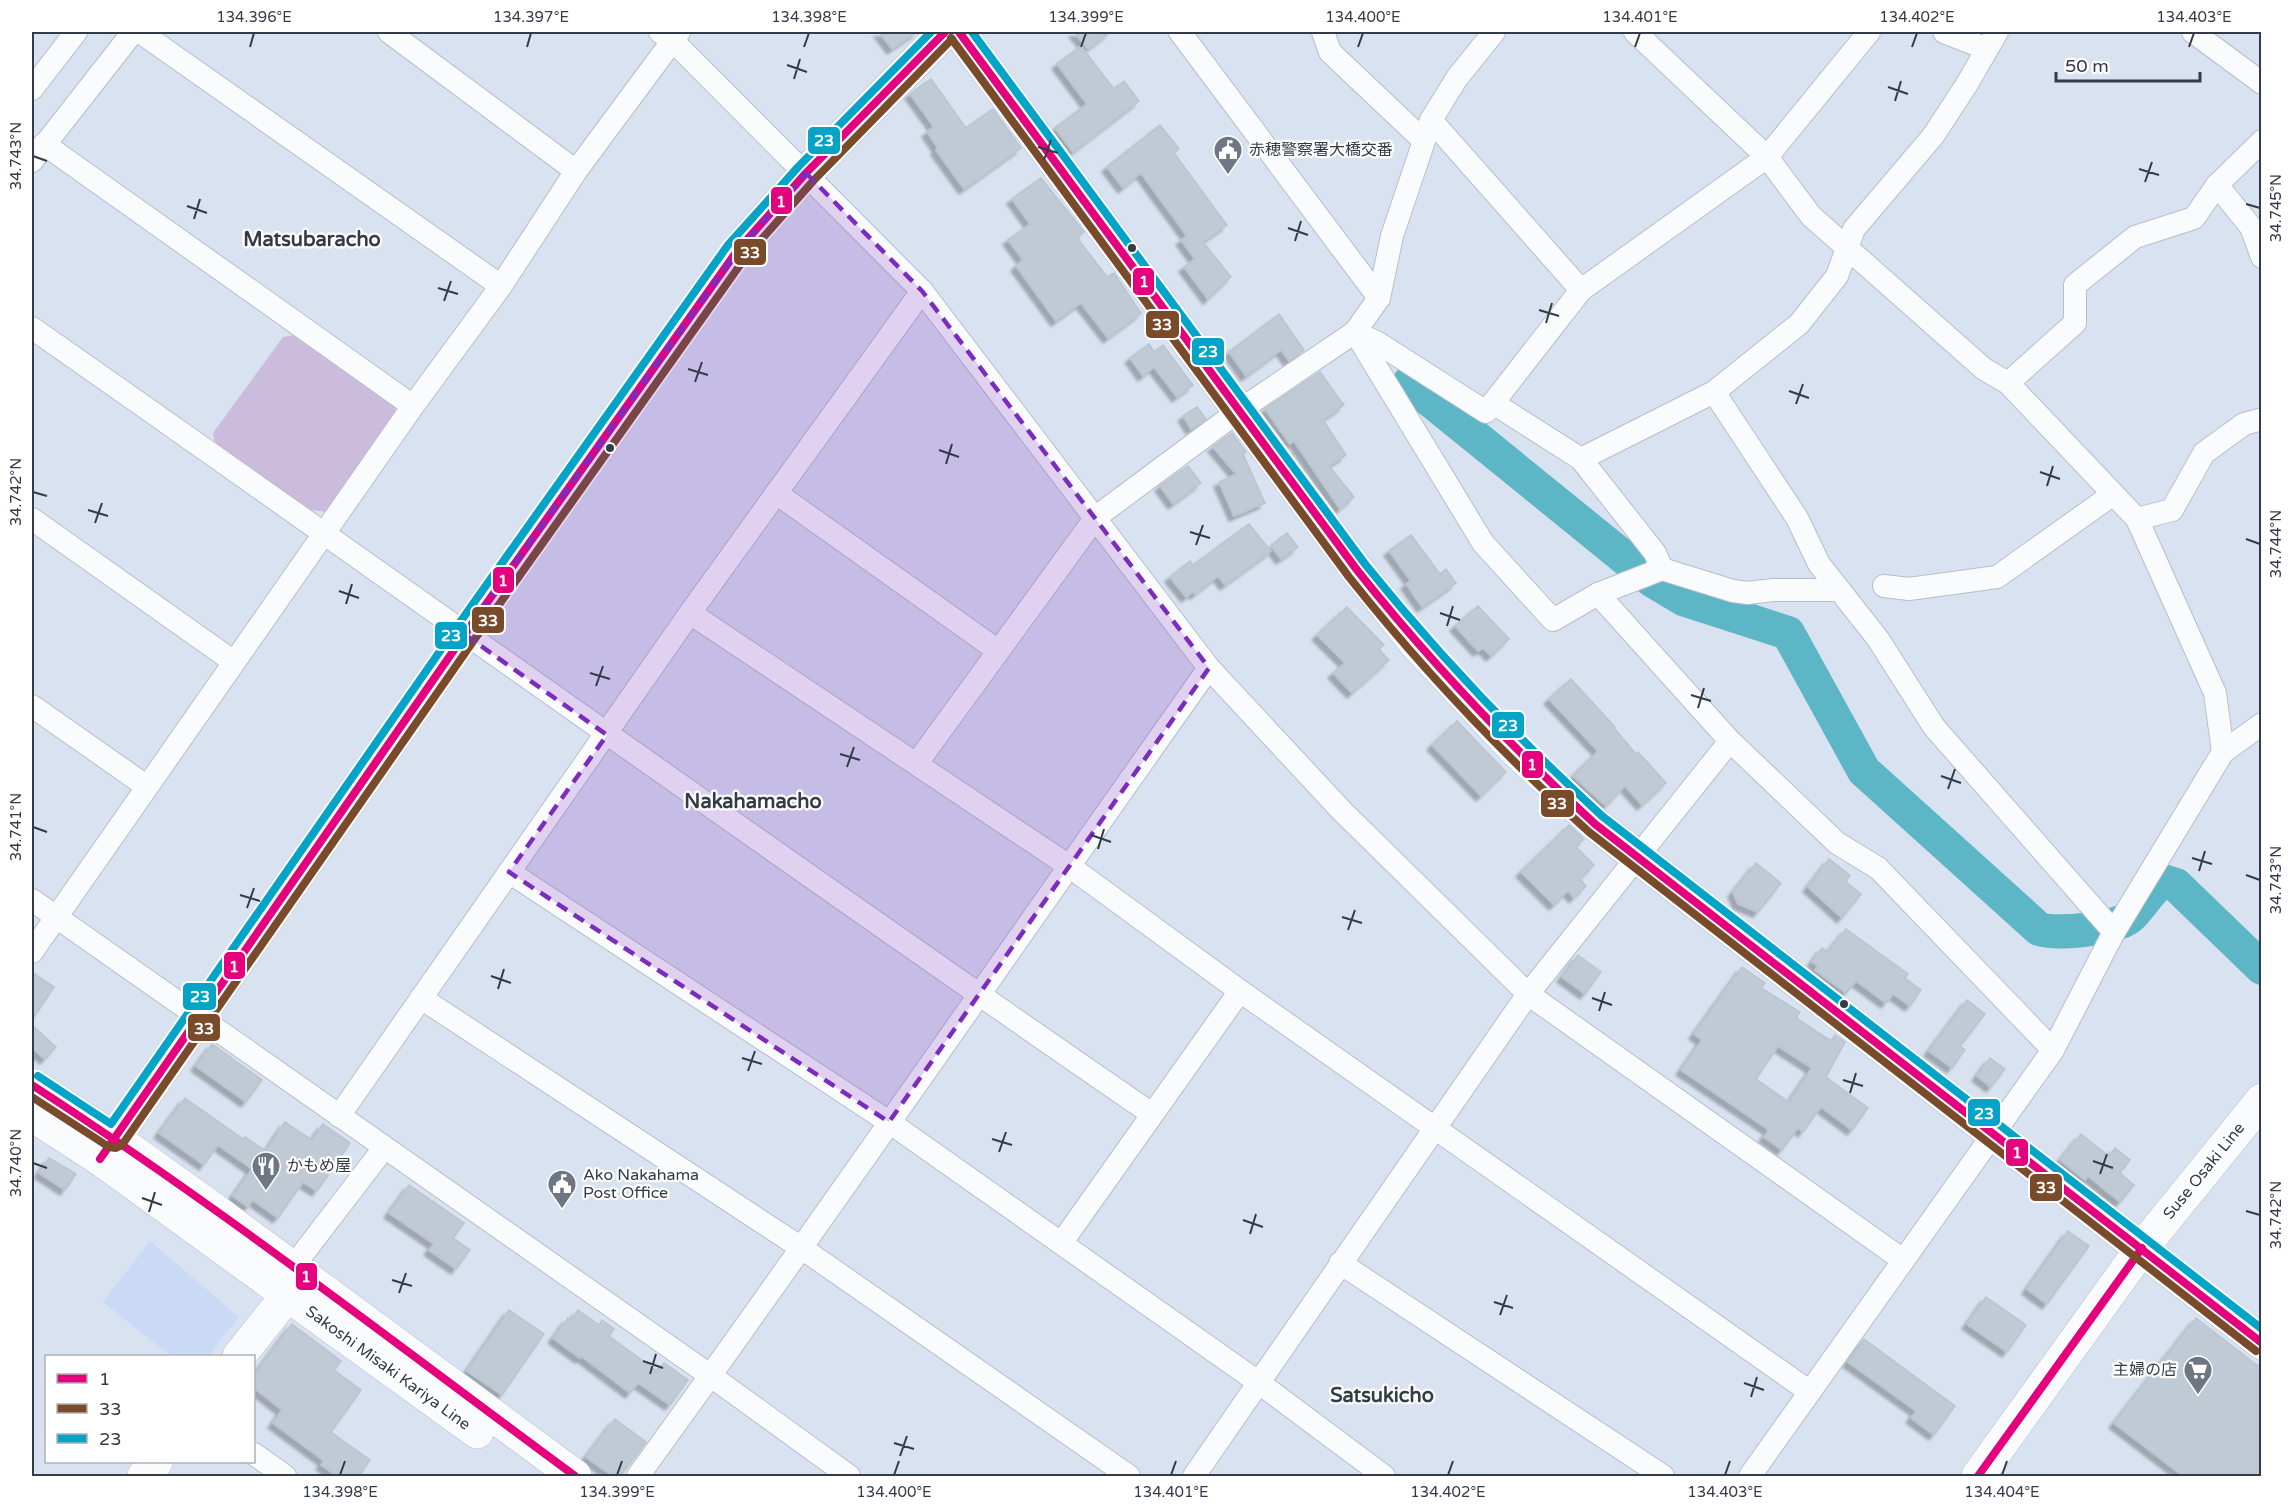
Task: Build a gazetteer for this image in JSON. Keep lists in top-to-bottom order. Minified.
{"streets":{"street":["Suse Osaki Line","Sakoshi Misaki Kariya Line"]},"districts":["Matsubaracho","Nakahamacho","Satsukicho"],"places":{"public building":["赤穂警察署大橋交番","Ako Nakahama Post Office"],"restaurant":["かもめ屋"],"supermarket":["主婦の店"]},"lines":["transit line 1","transit line 23","transit line 33"],"legend":["1","33","23"],"scale_bar":"50 m","coordinates":["134.396°E","134.397°E","134.398°E","134.399°E","134.400°E","134.401°E","134.402°E","134.403°E","34.743°N","34.745°N","34.742°N","34.744°N","34.741°N","34.740°N","134.404°E"]}
